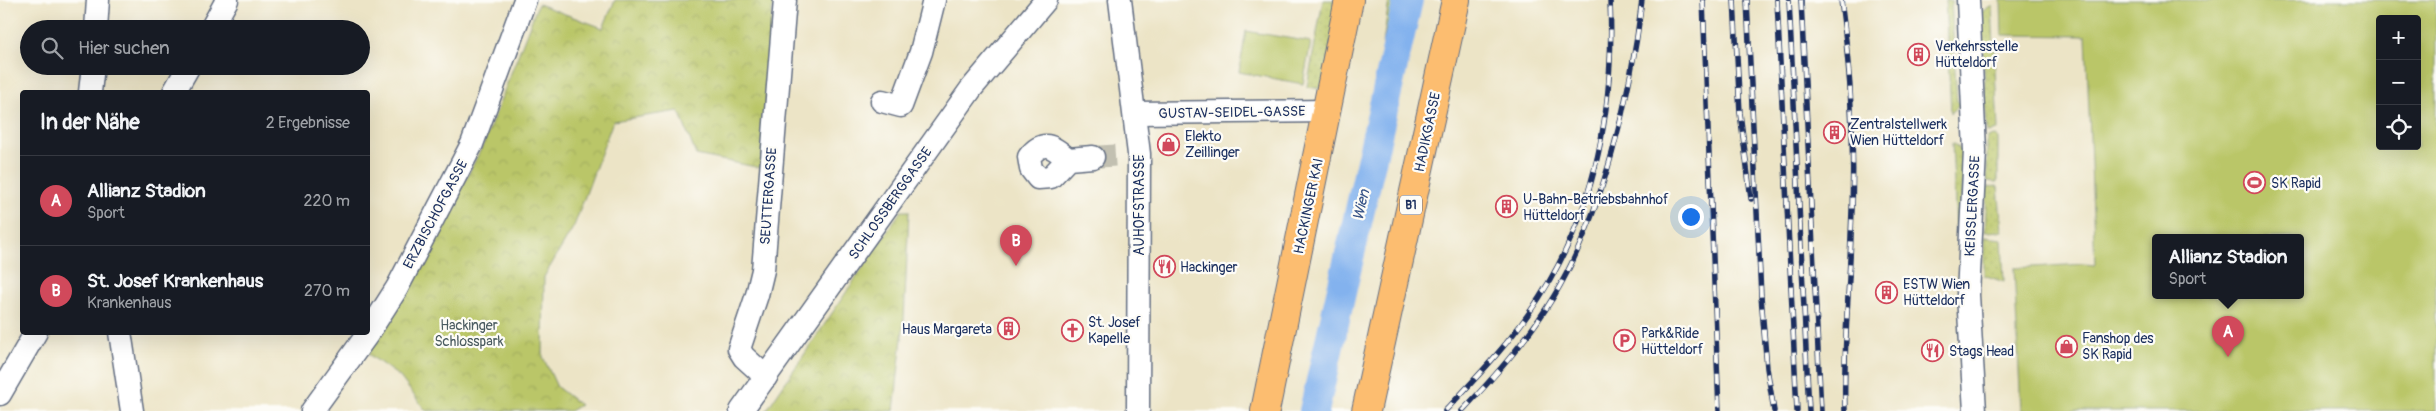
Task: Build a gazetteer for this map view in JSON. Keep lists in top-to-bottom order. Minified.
{"streets":{"main road":["HADIKGASSE","B1","HACKINGER KAI"],"street":["GUSTAV-SEIDEL-GASSE","SEUTTERGASSE","SCHLOSSBERGGASSE","AUHOFSTRASSE","KEISSLERGASSE","ERZBISCHOFGASSE"]},"crossings":[["GUSTAV-SEIDEL-GASSE","AUHOFSTRASSE"],["GUSTAV-SEIDEL-GASSE","HACKINGER KAI"],["SEUTTERGASSE","SCHLOSSBERGGASSE"]],"water":["Wien"],"parks":["Hackinger Schlosspark"],"places":{"building":["Verkehrsstelle Hütteldorf","Zentralstellwerk Wien Hütteldorf","U-Bahn-Betriebsbahnhof Hütteldorf","ESTW Wien Hütteldorf","Haus Margareta"],"shop":["Elekto Zeillinger","Fanshop des SK Rapid"],"sports":["SK Rapid"],"restaurant":["Hackinger","Stags Head"],"church":["St. Josef Kapelle"],"parking":["Park&Ride Hütteldorf"]},"page":{"map_buttons":["+","−"],"search":"Hier suchen","heading":["In der Nähe","2 Ergebnisse"],"list":[{"mark":"A","name":"Allianz Stadion","note":"Sport","value":"220 m"},{"mark":"B","name":"St. Josef Krankenhaus","note":"Krankenhaus","value":"270 m"}],"pins":["B","A"],"popup":["Allianz Stadion","Sport"]}}
